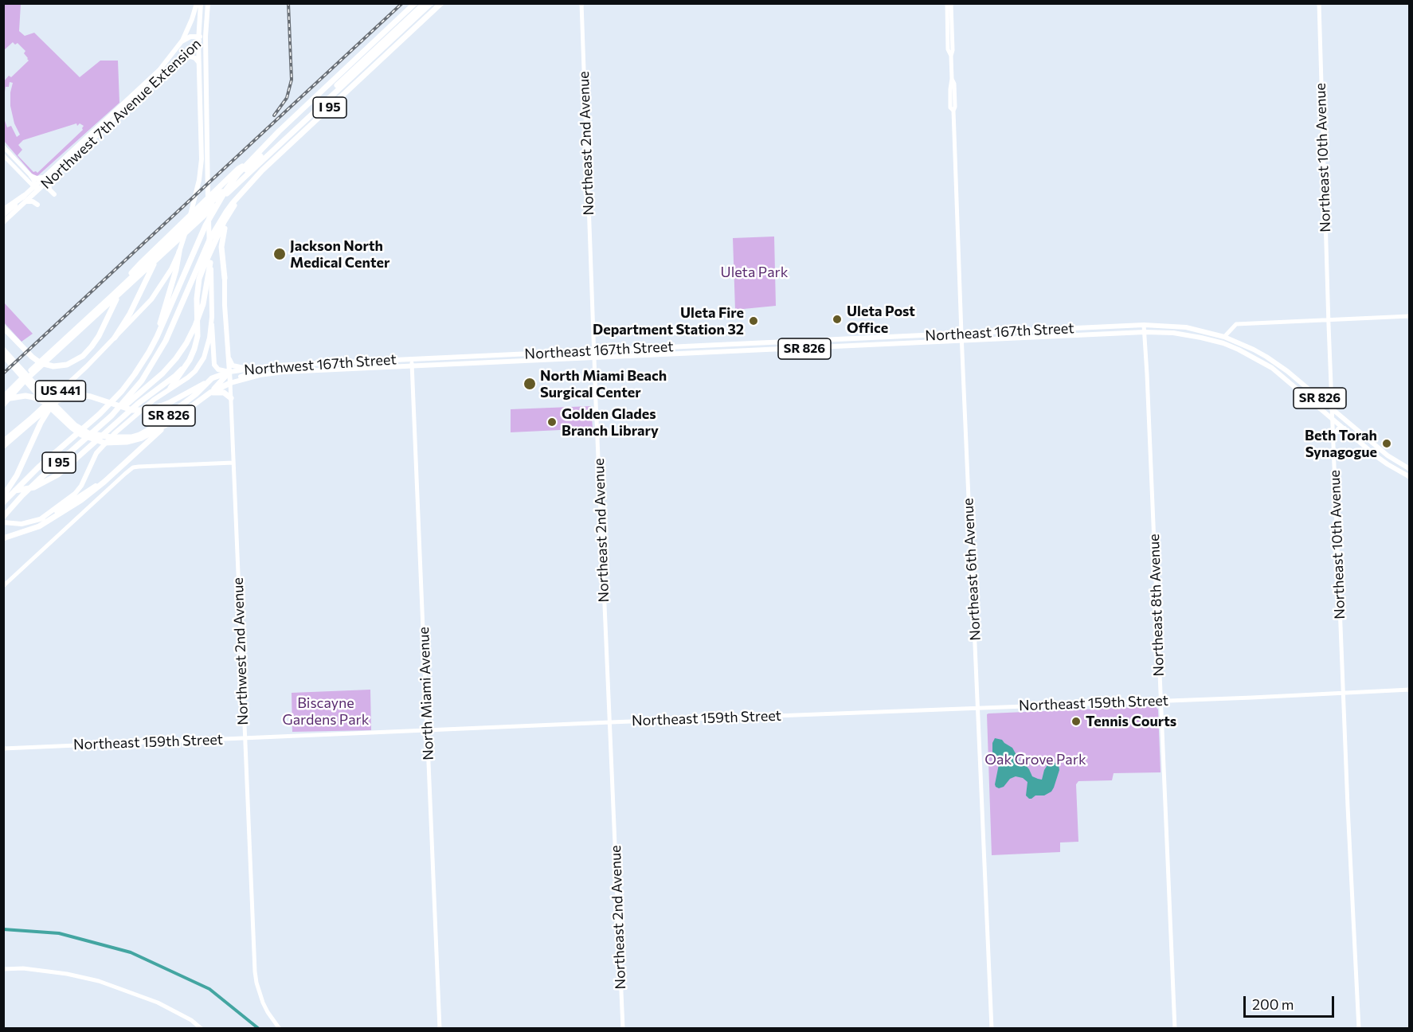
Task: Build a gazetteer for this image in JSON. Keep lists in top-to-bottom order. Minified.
{"streets":{"highway":["I 95","SR 826"],"main road":["Northwest 7th Avenue Extension","Northeast 167th Street","Northwest 167th Street","US 441","Northwest 2nd Avenue"],"street":["Northeast 2nd Avenue","Northeast 10th Avenue","Northeast 6th Avenue","Northeast 8th Avenue","North Miami Avenue","Northeast 159th Street"]},"crossings":[["Northwest 7th Avenue Extension","US 441"],["Northeast 2nd Avenue","Northeast 167th Street"],["Northeast 2nd Avenue","Northeast 159th Street"],["Northeast 10th Avenue","SR 826"],["Northeast 10th Avenue","Northeast 159th Street"],["Northeast 167th Street","SR 826"],["Northeast 167th Street","Northwest 167th Street"],["Northeast 167th Street","Northeast 6th Avenue"],["Northeast 167th Street","Northeast 8th Avenue"],["Northeast 167th Street","North Miami Avenue"],["SR 826","Northwest 167th Street"],["SR 826","Northwest 2nd Avenue"],["Northwest 167th Street","Northwest 2nd Avenue"],["Northwest 167th Street","North Miami Avenue"],["Northeast 6th Avenue","Northeast 159th Street"],["Northeast 8th Avenue","Northeast 159th Street"],["Northwest 2nd Avenue","Northeast 159th Street"],["North Miami Avenue","Northeast 159th Street"]],"parks":["Uleta Park","Biscayne Gardens Park","Oak Grove Park"],"places":["Jackson North Medical Center","Uleta Post Office","Uleta Fire Department Station 32","North Miami Beach Surgical Center","Golden Glades Branch Library","Beth Torah Synagogue","Tennis Courts"],"scale_bar":"200 m"}
